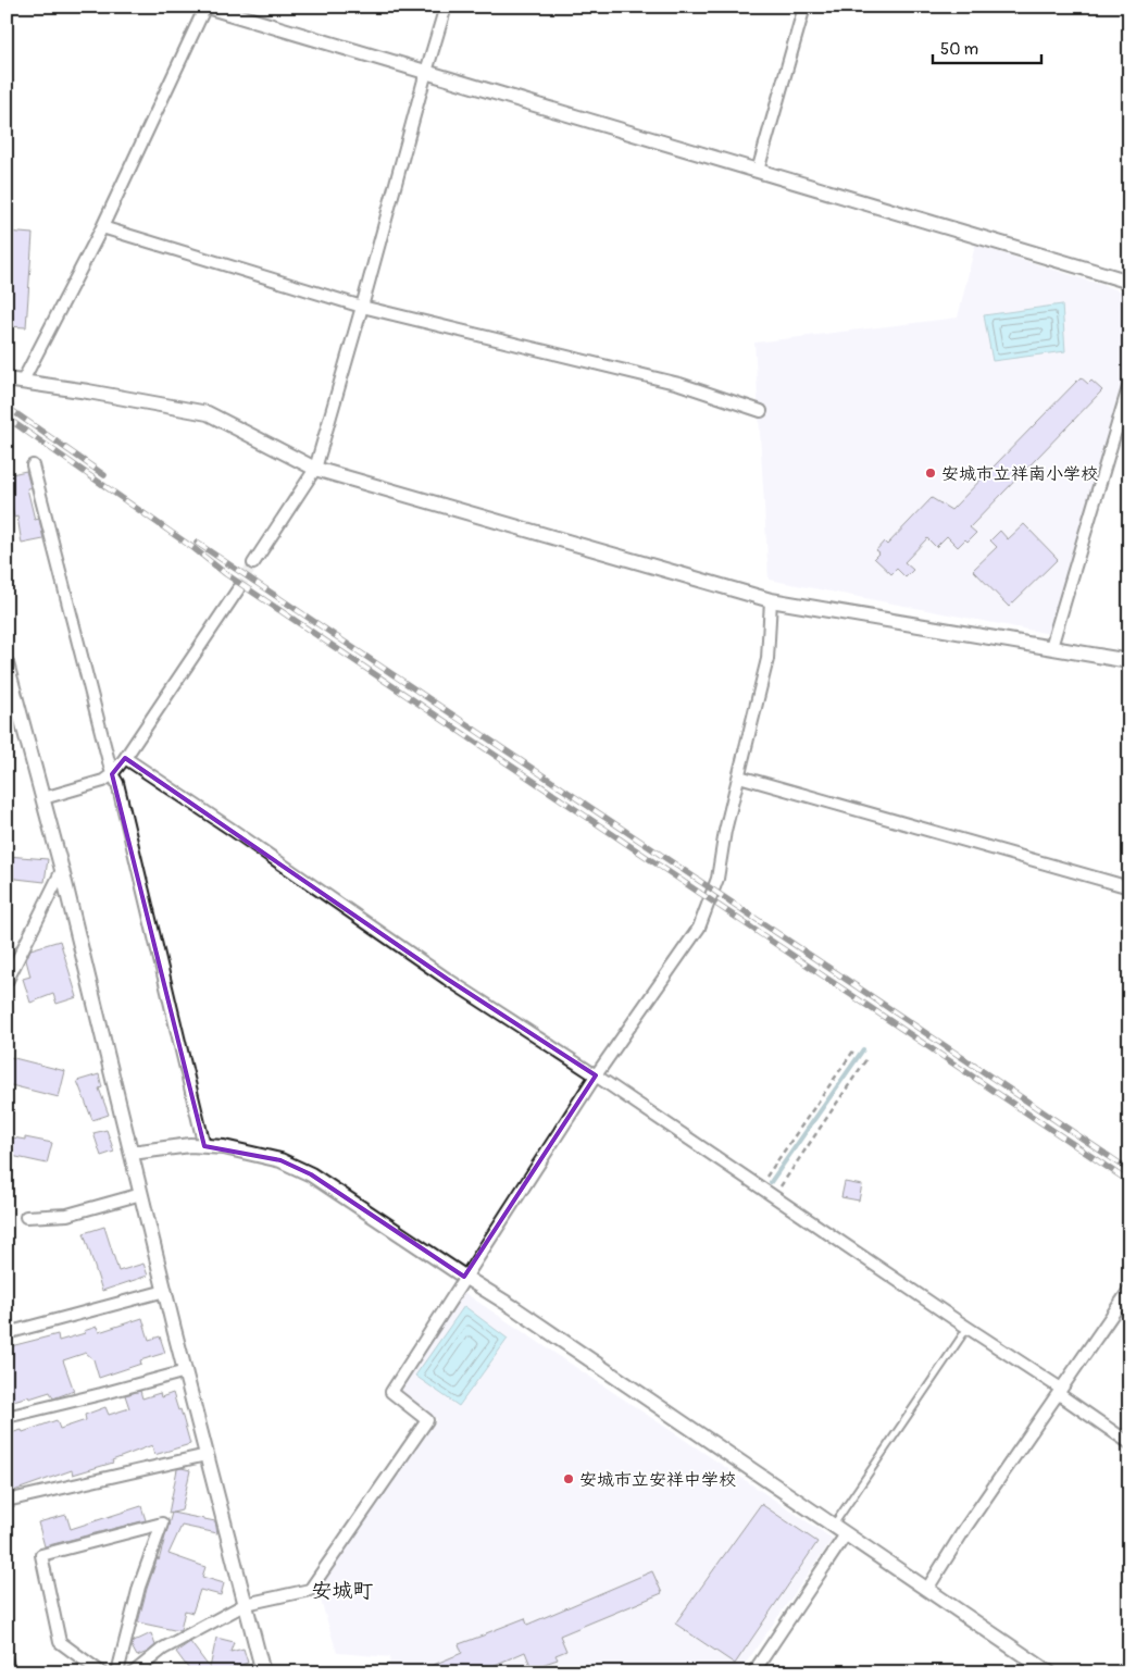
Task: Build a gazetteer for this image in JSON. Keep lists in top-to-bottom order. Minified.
{"districts":["安城町"],"places":["安城市立祥南小学校","安城市立安祥中学校"],"scale_bar":"50 m"}
